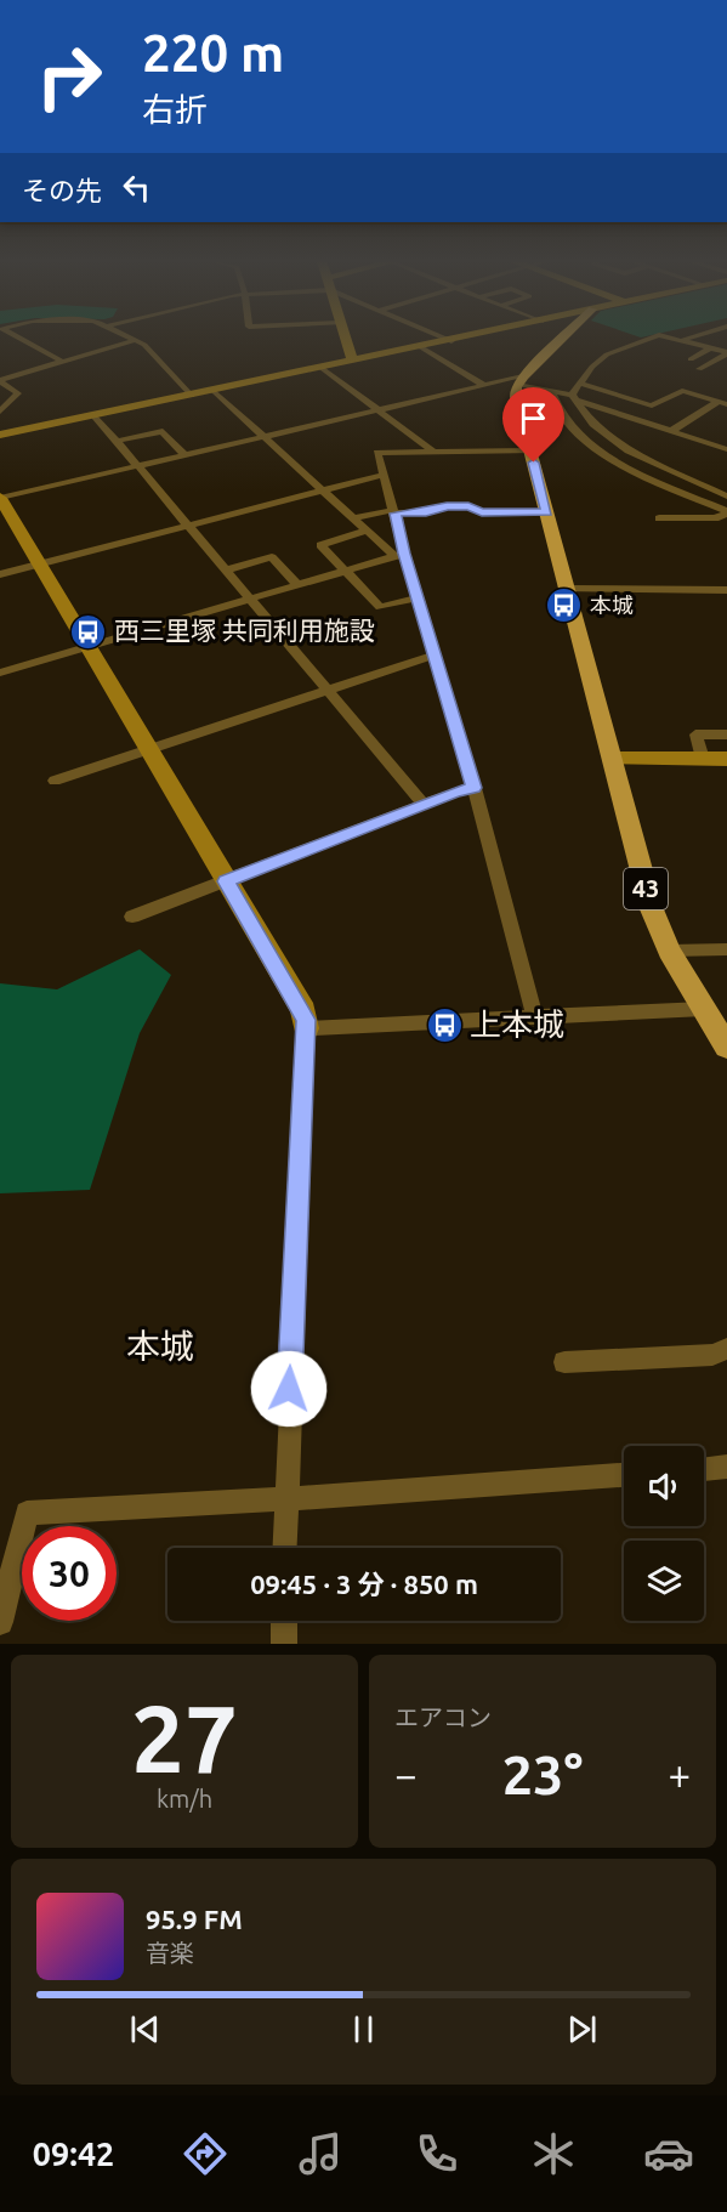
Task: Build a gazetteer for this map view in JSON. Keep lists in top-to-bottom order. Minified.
{"streets":{"main road":["43"]},"districts":["本城"],"places":{"bus stop":["本城","西三里塚 共同利用施設","上本城"]},"page":{"turn":["220 m","右折"],"then":"その先","limit":"30","trip":"09:45 · 3 分 · 850 m","tile":[["27","km/h"],"エアコン"],"heat":["−","23°","+"],"song":["95.9 FM","音楽"],"tabs":"09:42"}}
